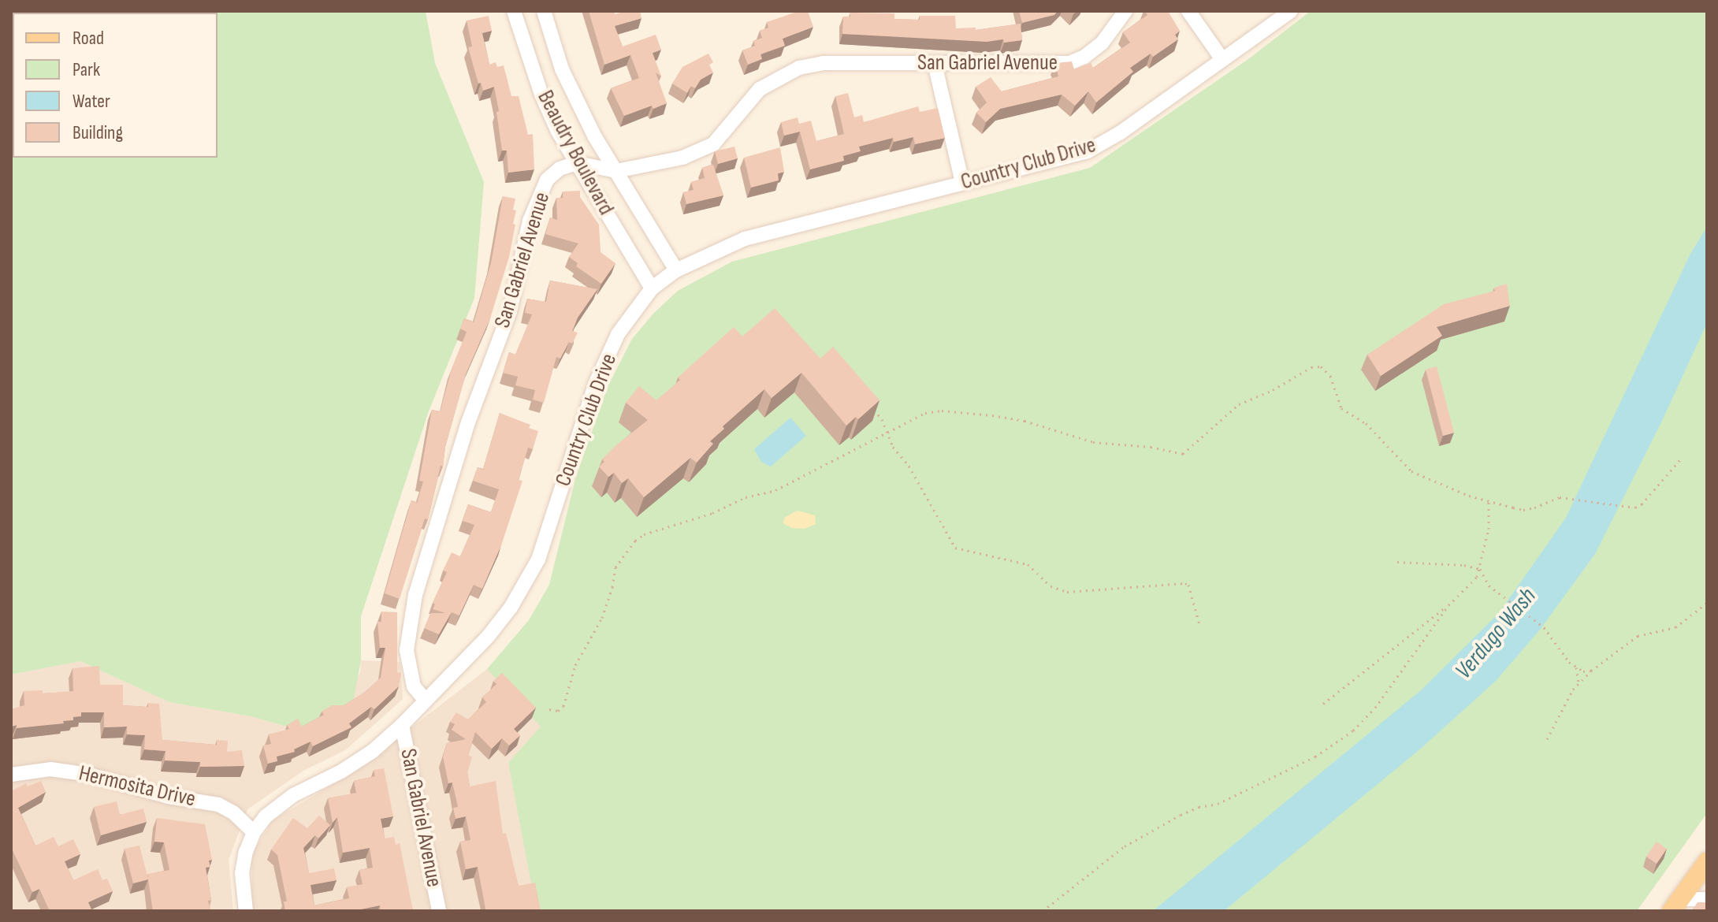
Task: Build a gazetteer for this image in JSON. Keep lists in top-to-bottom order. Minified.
{"streets":{"street":["San Gabriel Avenue","Beaudry Boulevard","Country Club Drive","Hermosita Drive"]},"crossings":[["San Gabriel Avenue","Beaudry Boulevard"],["San Gabriel Avenue","Country Club Drive"],["Beaudry Boulevard","Country Club Drive"],["Country Club Drive","Hermosita Drive"]],"water":["Verdugo Wash"],"legend":["Road","Park","Water","Building"]}
